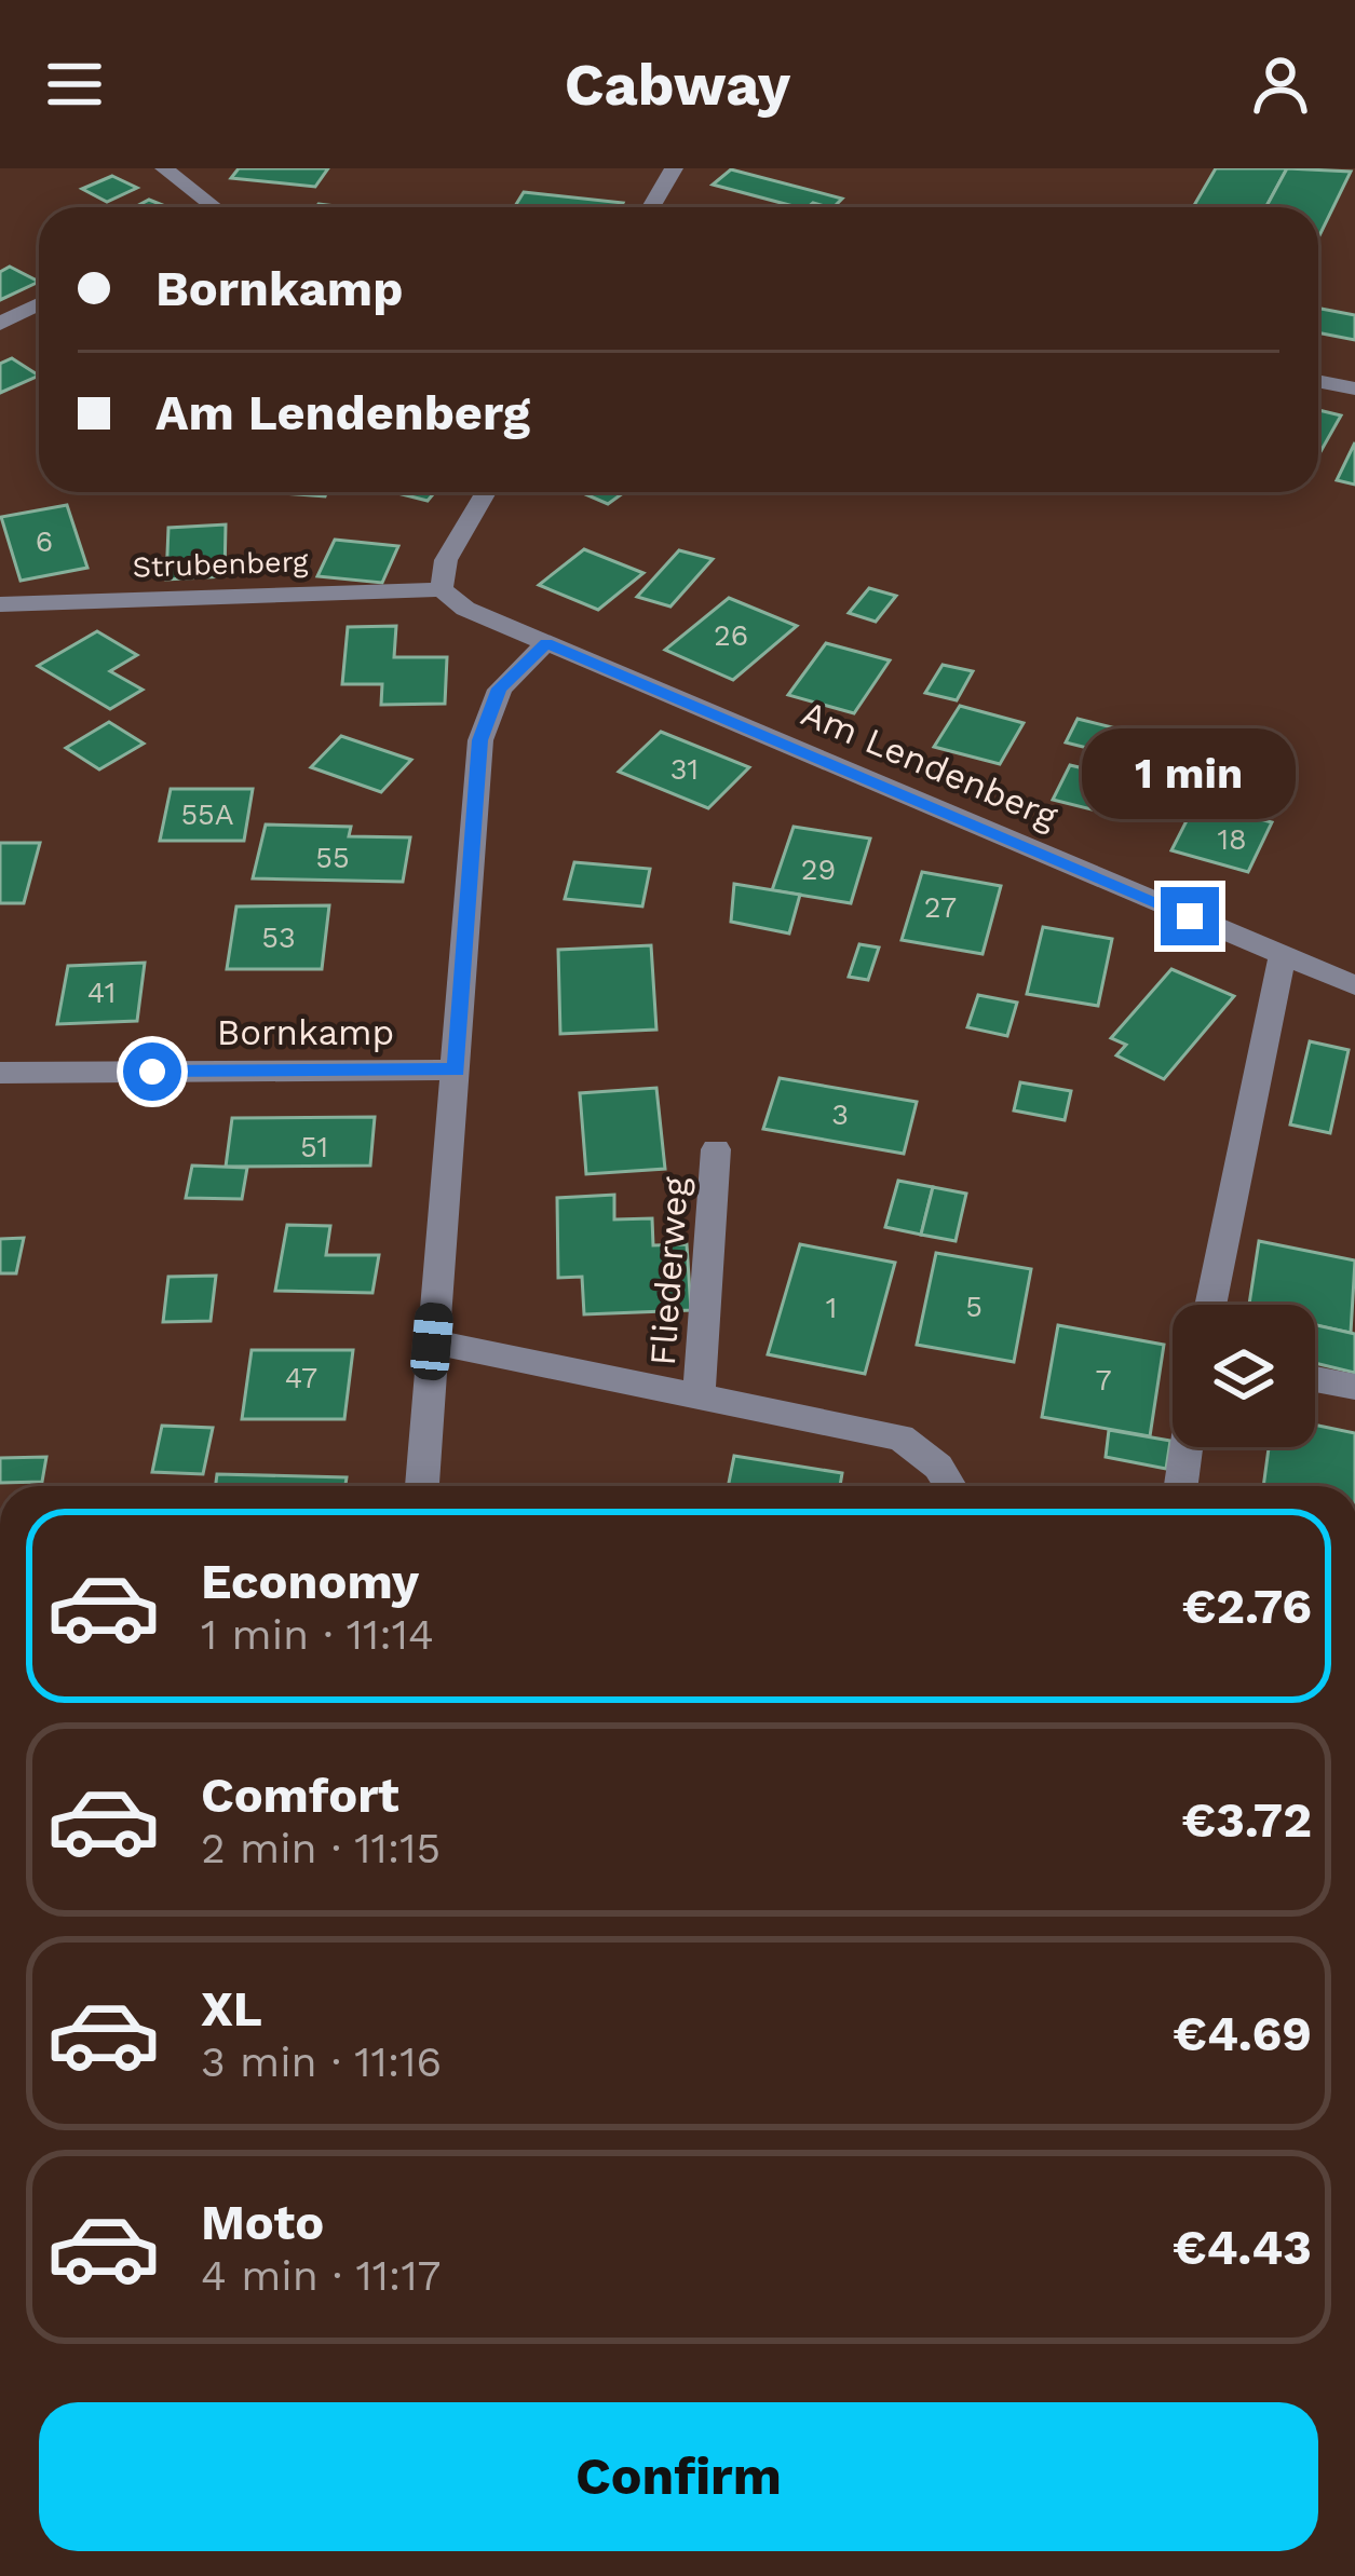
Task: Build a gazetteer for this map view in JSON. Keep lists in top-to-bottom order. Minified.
{"streets":{"street":["Strubenberg","Am Lendenberg","Bornkamp","Fliederweg"]},"crossings":[["Strubenberg","Am Lendenberg"]],"house_numbers":["6","26","31","55A","18","55","29","27","53","41","3","51","5","1","47","7"],"page":{"header":"Cabway","banner":["Bornkamp","Am Lendenberg"],"bubble":"1 min","list":[{"name":"Economy","note":"1 min · 11:14","value":"€2.76"},{"name":"Comfort","note":"2 min · 11:15","value":"€3.72"},{"name":"XL","note":"3 min · 11:16","value":"€4.69"},{"name":"Moto","note":"4 min · 11:17","value":"€4.43"}],"buttons":"Confirm"}}
